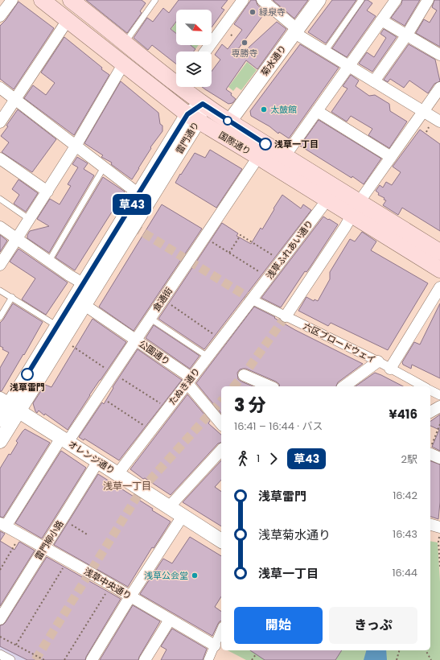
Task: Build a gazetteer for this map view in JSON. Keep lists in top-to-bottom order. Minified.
{"streets":{"main road":["国際通り"],"street":["菊水通り","雷門通り","浅草ふれあい通り","食通街","六区ブロードウェイ","公園通り","たぬき通り","オレンジ通り","雷門柳小路","浅草中央通り"]},"crossings":[["菊水通り","国際通り"],["雷門通り","国際通り"],["雷門通り","公園通り"],["雷門通り","オレンジ通り"],["国際通り","浅草ふれあい通り"],["国際通り","食通街"],["浅草ふれあい通り","六区ブロードウェイ"],["浅草ふれあい通り","たぬき通り"],["食通街","公園通り"],["食通街","オレンジ通り"],["食通街","浅草中央通り"],["六区ブロードウェイ","たぬき通り"],["公園通り","たぬき通り"],["たぬき通り","オレンジ通り"],["オレンジ通り","雷門柳小路"],["雷門柳小路","浅草中央通り"]],"districts":["浅草一丁目"],"places":["緑泉寺","専勝寺","太皷館","浅草一丁目","浅草雷門","浅草公会堂"],"lines":["bus line 草43"],"north":"bottom right","page":{"on_map":"草43","heading":["3 分","16:41 – 16:44 · バス","¥416"],"legs":["1","草43","2駅"],"list":[{"name":"浅草雷門","value":"16:42"},{"name":"浅草菊水通り","value":"16:43"},{"name":"浅草一丁目","value":"16:44"}],"buttons":["開始","きっぷ"]}}
